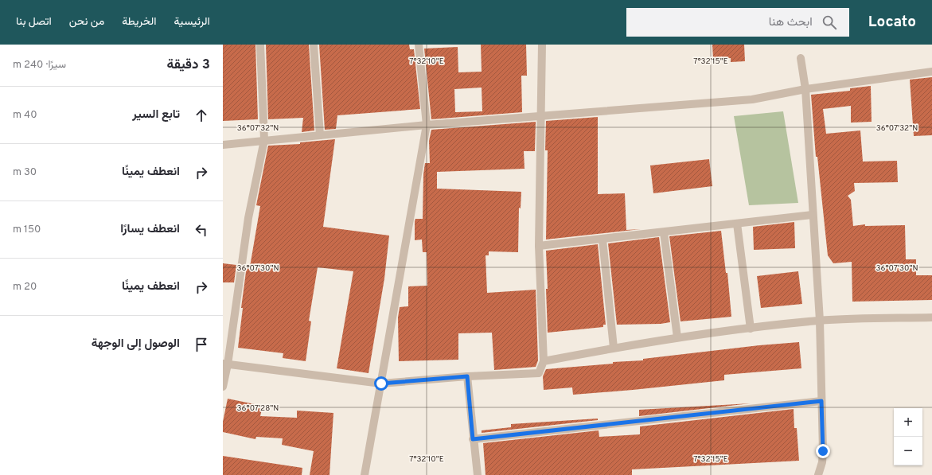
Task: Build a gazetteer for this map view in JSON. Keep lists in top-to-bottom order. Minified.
{"page":{"header":"Locato","search":"ابحث هنا","nav":["الرئيسية","الخريطة","من نحن","اتصل بنا"],"heading":["3 دقيقة","سيرًا · 240 m"],"list":[["تابع السير","40 m"],["انعطف يمينًا","30 m"],["انعطف يسارًا","150 m"],["انعطف يمينًا","20 m"],"الوصول إلى الوجهة"],"map_buttons":["+","−"]},"coordinates":["7°32'10\"E","7°32'15\"E","36°07'32\"N","36°07'30\"N","36°07'28\"N"]}
